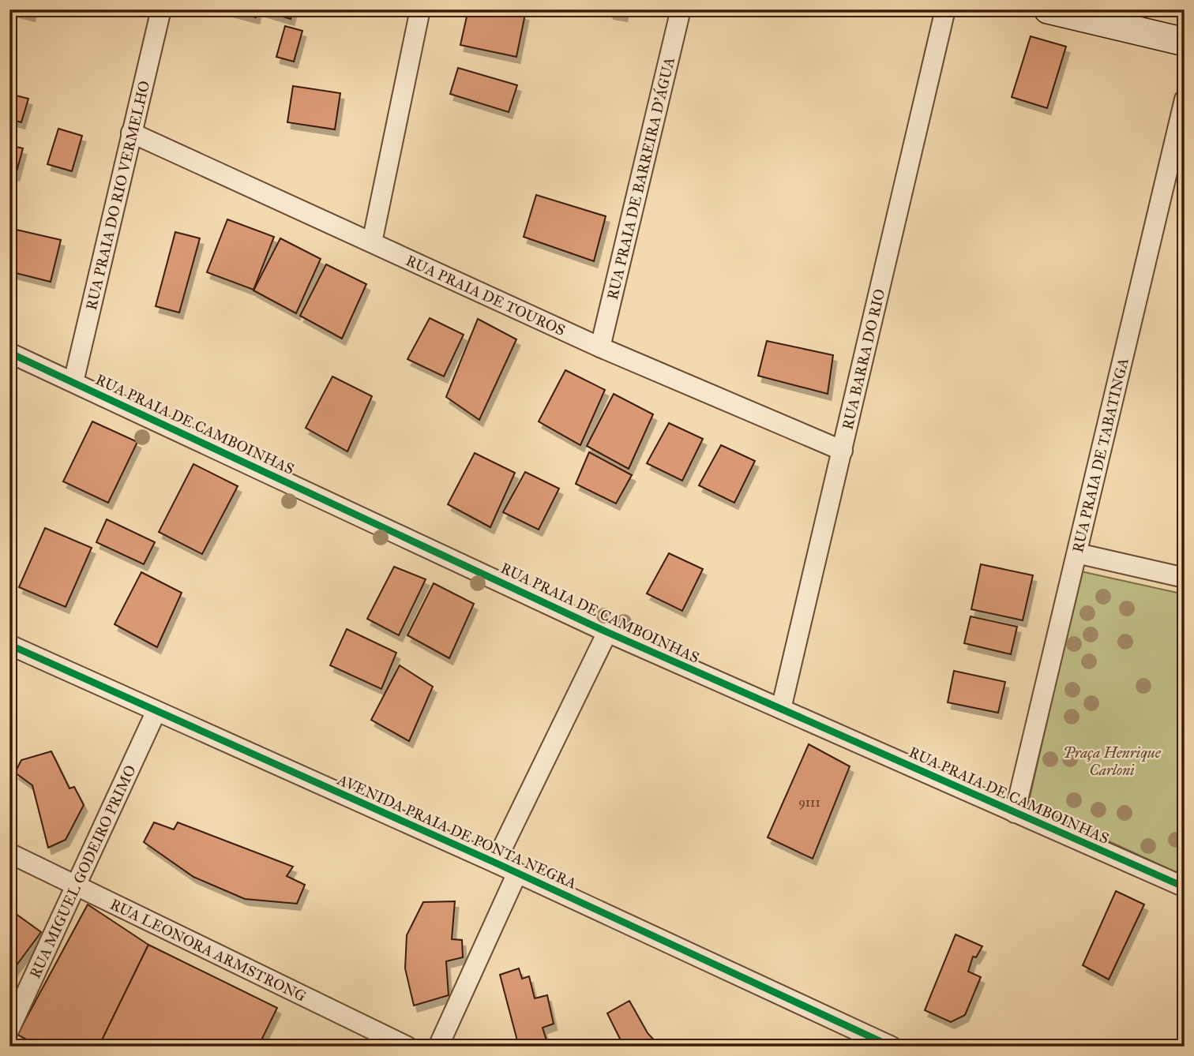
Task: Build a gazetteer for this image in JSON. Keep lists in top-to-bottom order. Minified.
{"streets":{"street":["RUA PRAIA DE BARREIRA D'ÁGUA","RUA PRAIA DO RIO VERMELHO","RUA PRAIA DE TOUROS","RUA BARRA DO RIO","RUA PRAIA DE CAMBOINHAS","RUA PRAIA DE TABATINGA","AVENIDA PRAIA DE PONTA NEGRA","RUA MIGUEL GODEIRO PRIMO","RUA LEONORA ARMSTRONG"]},"crossings":[["RUA PRAIA DE BARREIRA D'ÁGUA","RUA PRAIA DE TOUROS"],["RUA PRAIA DO RIO VERMELHO","RUA PRAIA DE TOUROS"],["RUA PRAIA DO RIO VERMELHO","RUA PRAIA DE CAMBOINHAS"],["RUA PRAIA DE TOUROS","RUA BARRA DO RIO"],["RUA BARRA DO RIO","RUA PRAIA DE CAMBOINHAS"],["RUA PRAIA DE CAMBOINHAS","RUA PRAIA DE TABATINGA"],["AVENIDA PRAIA DE PONTA NEGRA","RUA MIGUEL GODEIRO PRIMO"],["RUA MIGUEL GODEIRO PRIMO","RUA LEONORA ARMSTRONG"]],"parks":["Praça Henrique Carloni"],"house_numbers":["9111"]}
